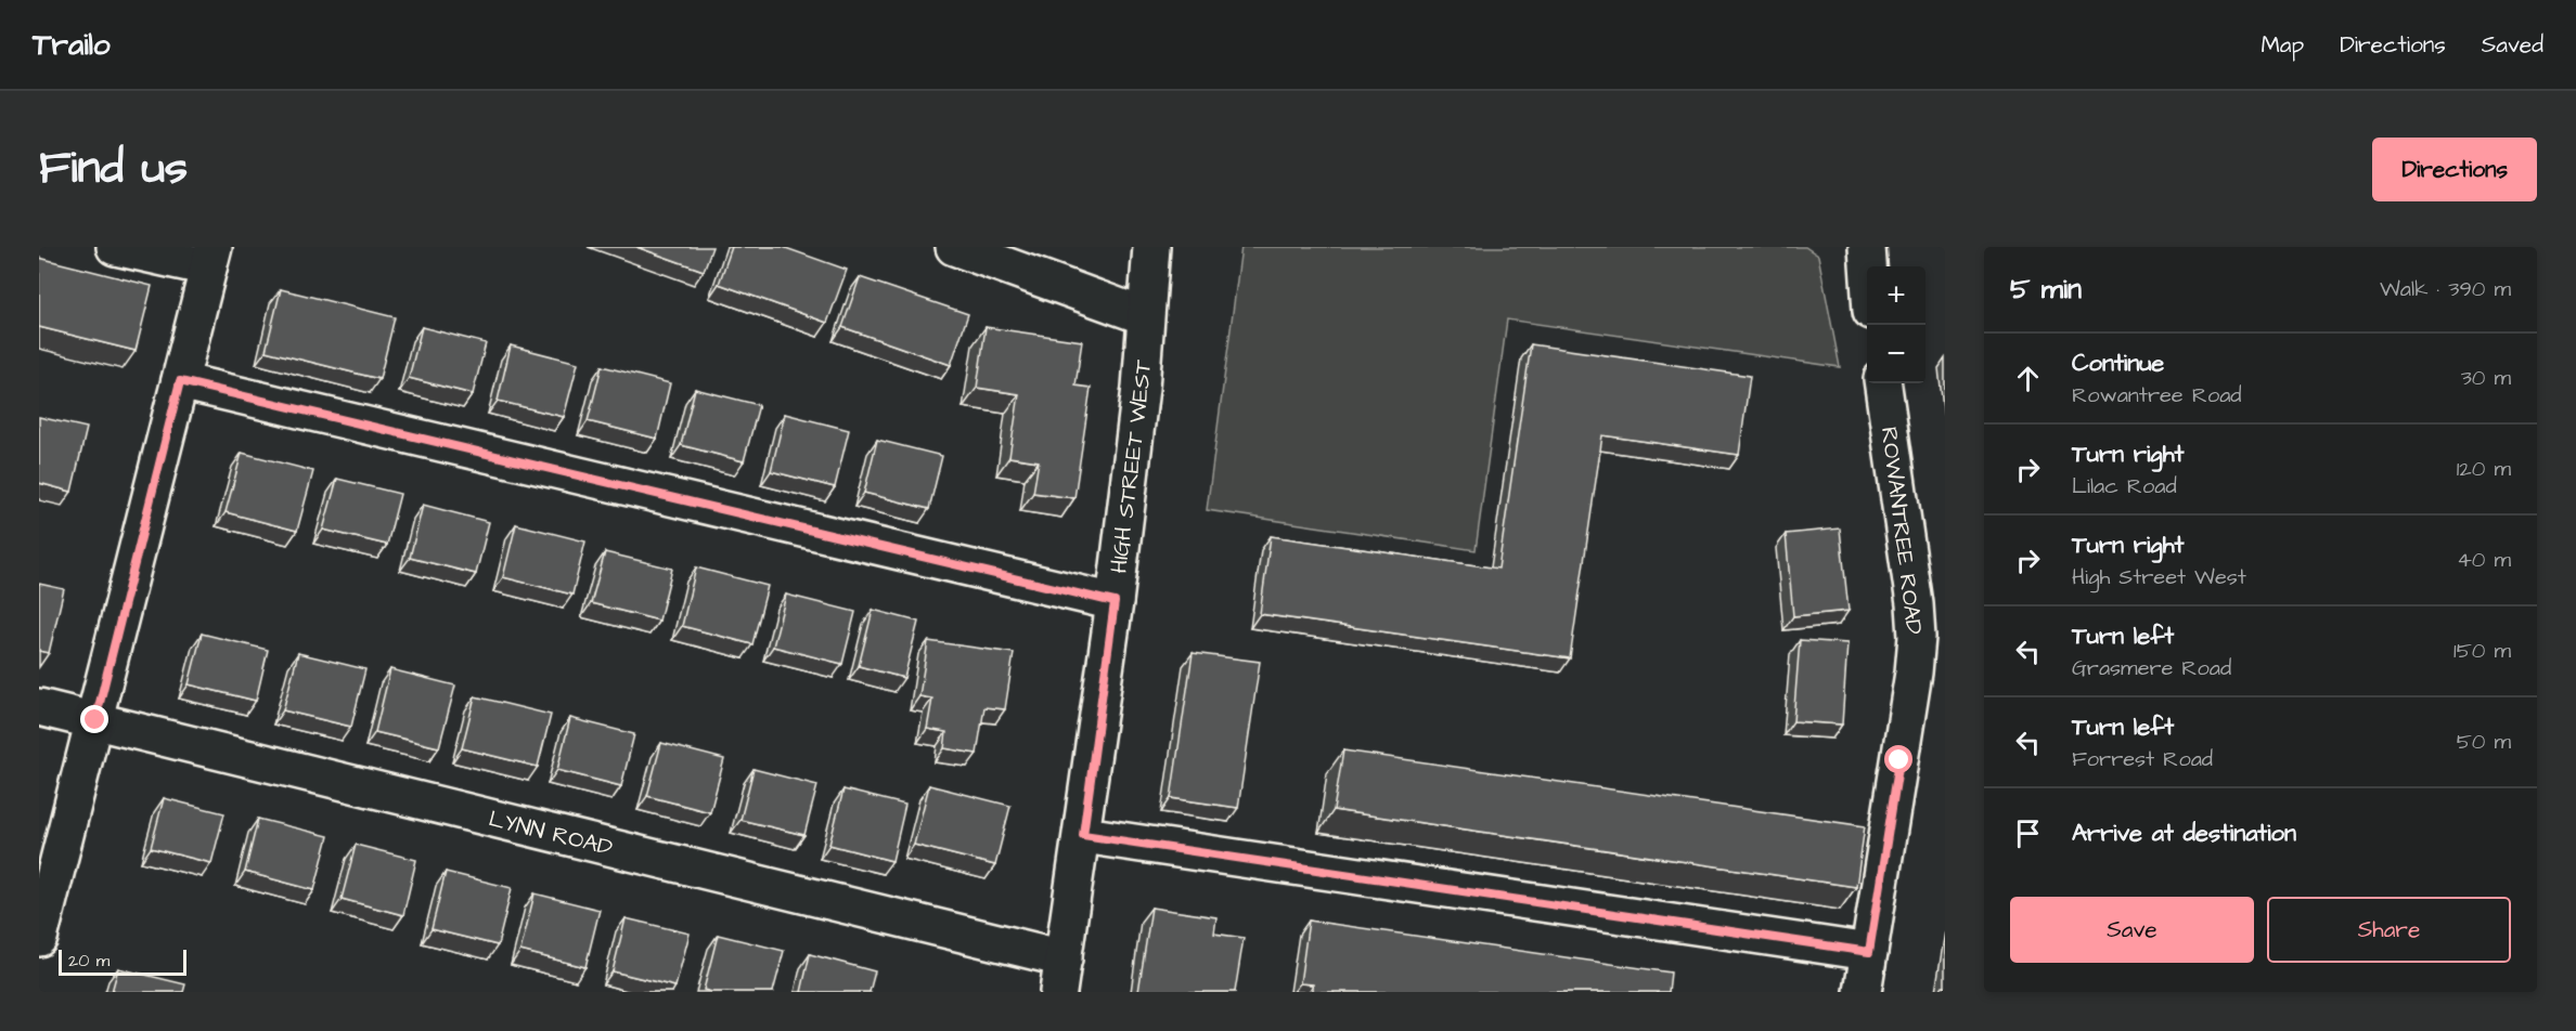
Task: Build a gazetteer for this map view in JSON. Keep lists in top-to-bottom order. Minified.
{"streets":{"street":["HIGH STREET WEST","ROWANTREE ROAD","LYNN ROAD"]},"crossings":[["HIGH STREET WEST","LYNN ROAD"]],"scale_bar":"20 m","page":{"header":"Trailo","nav":["Map","Directions","Saved"],"title":"Find us","buttons":["Directions",["Save","Share"]],"heading":["5 min","Walk · 390 m"],"map_buttons":["+","−"],"list":[["Continue","Rowantree Road","30 m"],["Turn right","Lilac Road","120 m"],["Turn right","High Street West","40 m"],["Turn left","Grasmere Road","150 m"],["Turn left","Forrest Road","50 m"],"Arrive at destination"],"scale":"20 m"}}
